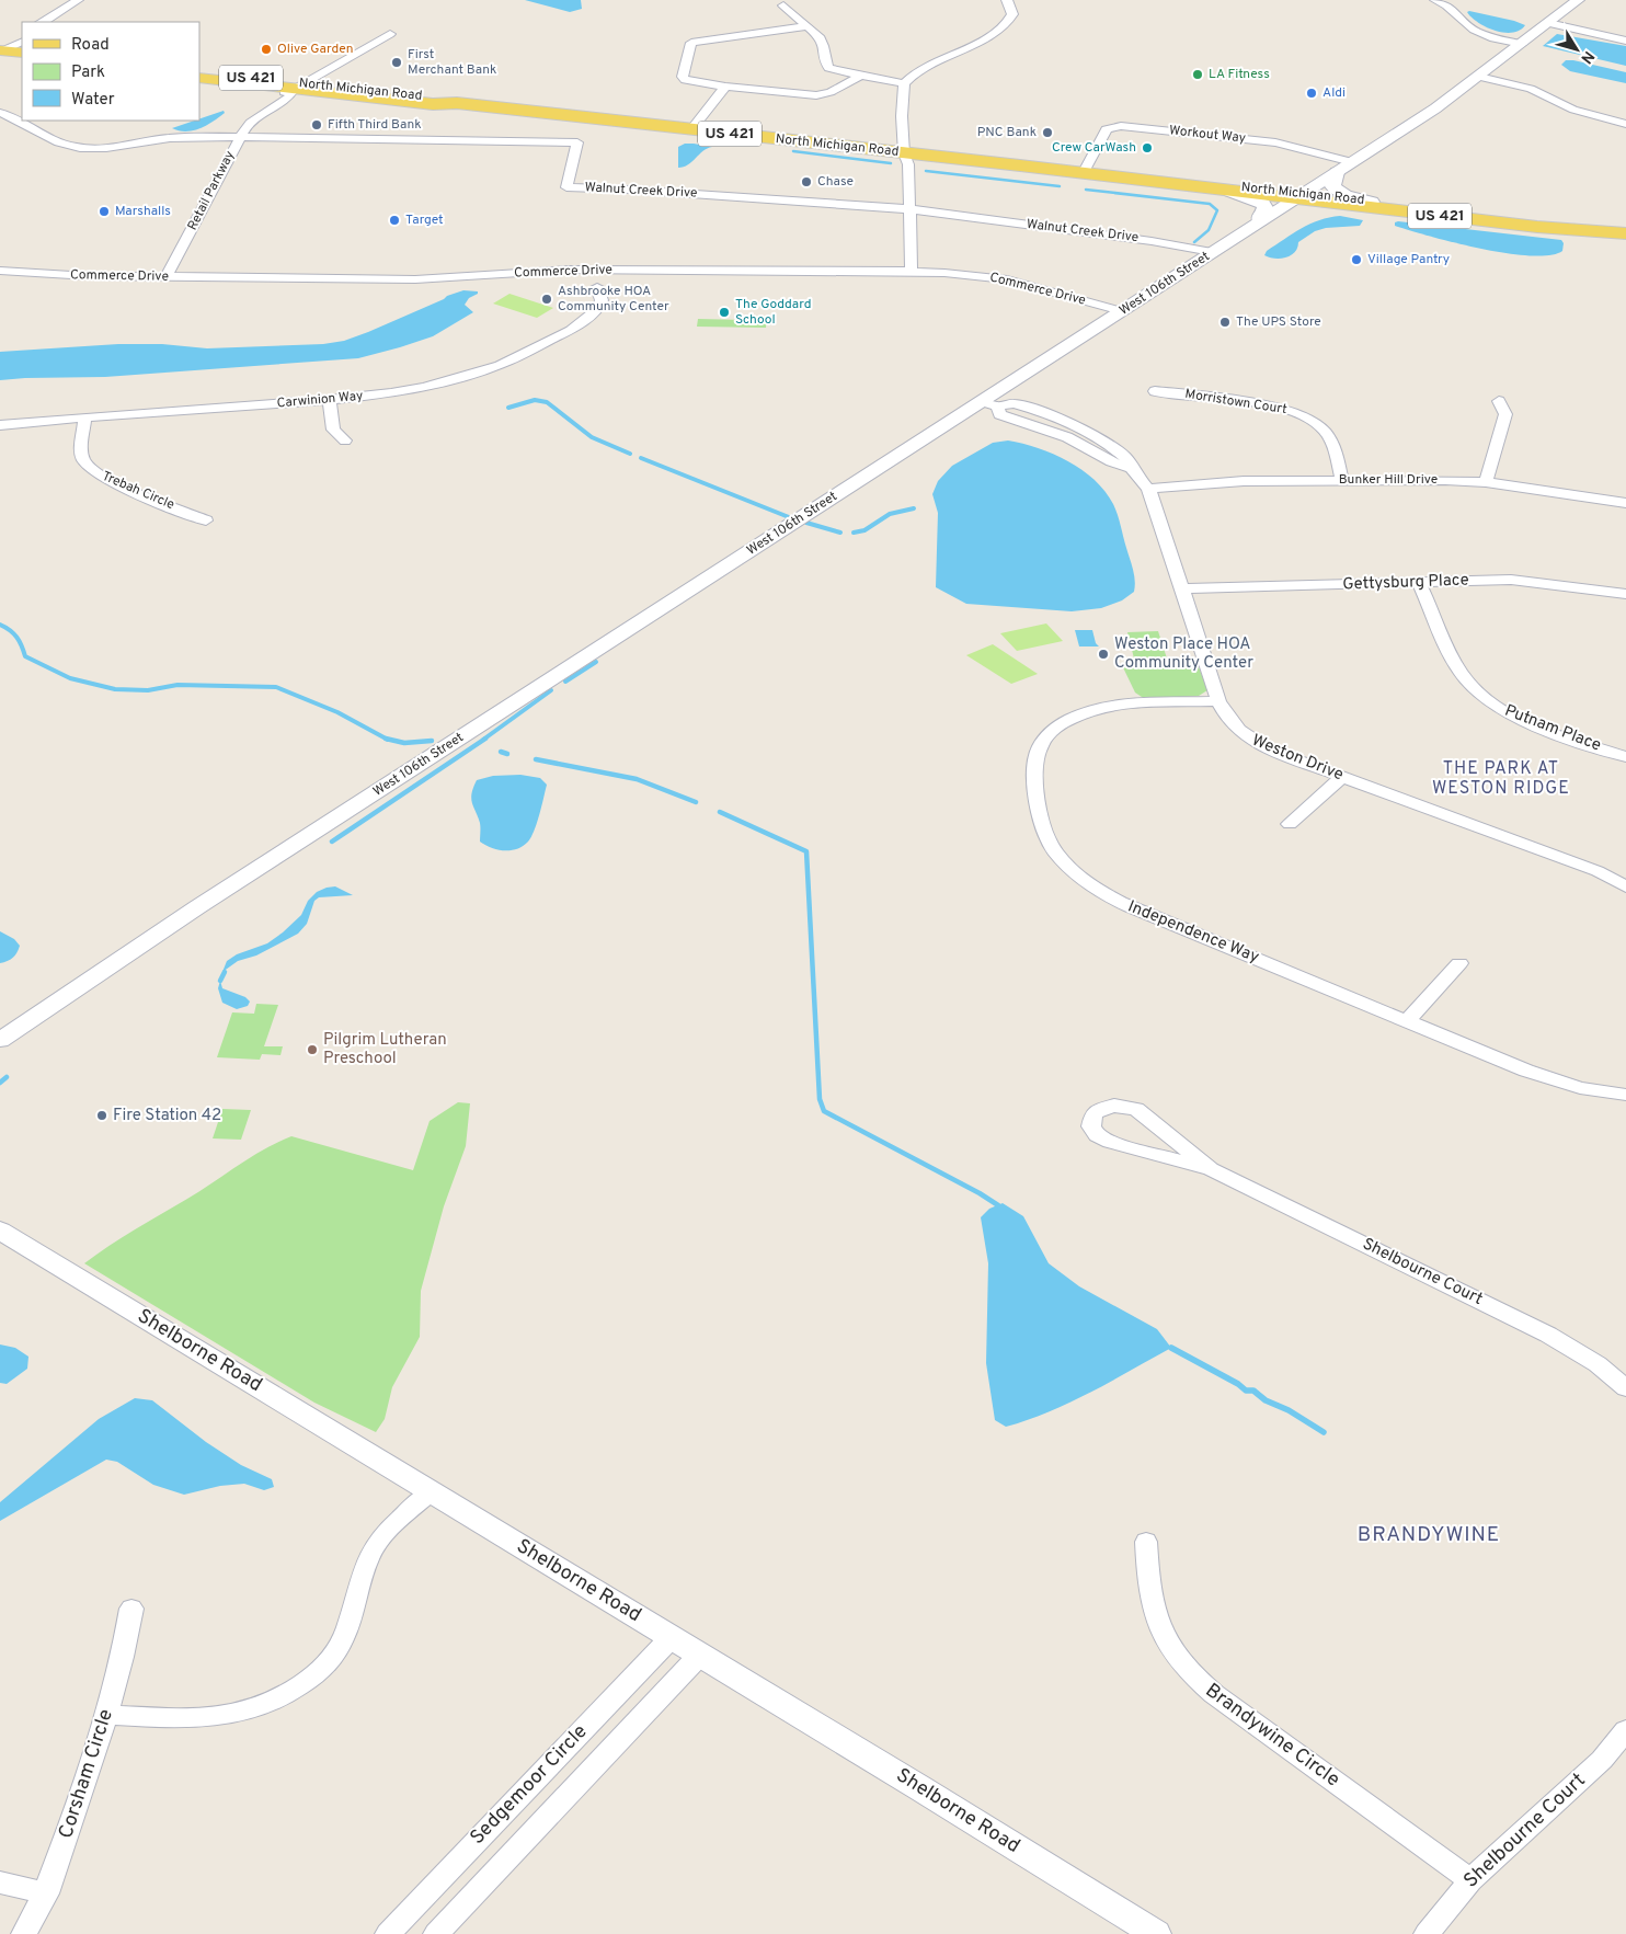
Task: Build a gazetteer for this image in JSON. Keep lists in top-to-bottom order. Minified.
{"streets":{"main road":["US 421","North Michigan Road"],"street":["Workout Way","Retail Parkway","Walnut Creek Drive","Commerce Drive","West 106th Street","Carwinion Way","Morristown Court","Bunker Hill Drive","Trebah Circle","Gettysburg Place","Putnam Place","Weston Drive","Independence Way","Shelbourne Court","Shelborne Road","Brandywine Circle","Corsham Circle","Sedgemoor Circle"]},"crossings":[["North Michigan Road","Workout Way"],["North Michigan Road","Retail Parkway"],["North Michigan Road","West 106th Street"],["Workout Way","West 106th Street"],["Retail Parkway","Walnut Creek Drive"],["Retail Parkway","Commerce Drive"],["Walnut Creek Drive","West 106th Street"],["Commerce Drive","West 106th Street"],["West 106th Street","Weston Drive"],["Carwinion Way","Trebah Circle"],["Morristown Court","Bunker Hill Drive"],["Bunker Hill Drive","Weston Drive"],["Gettysburg Place","Putnam Place"],["Gettysburg Place","Weston Drive"],["Weston Drive","Independence Way"],["Shelbourne Court","Brandywine Circle"],["Shelborne Road","Sedgemoor Circle"]],"districts":["THE PARK AT WESTON RIDGE","BRANDYWINE"],"places":["Olive Garden","First Merchant Bank","LA Fitness","Aldi","Fifth Third Bank","PNC Bank","Crew CarWash","Chase","Marshalls","Target","Village Pantry","Ashbrooke HOA Community Center","The Goddard School","The UPS Store","Weston Place HOA Community Center","Pilgrim Lutheran Preschool","Fire Station 42"],"legend":["Road","Park","Water"],"north":"bottom right"}
